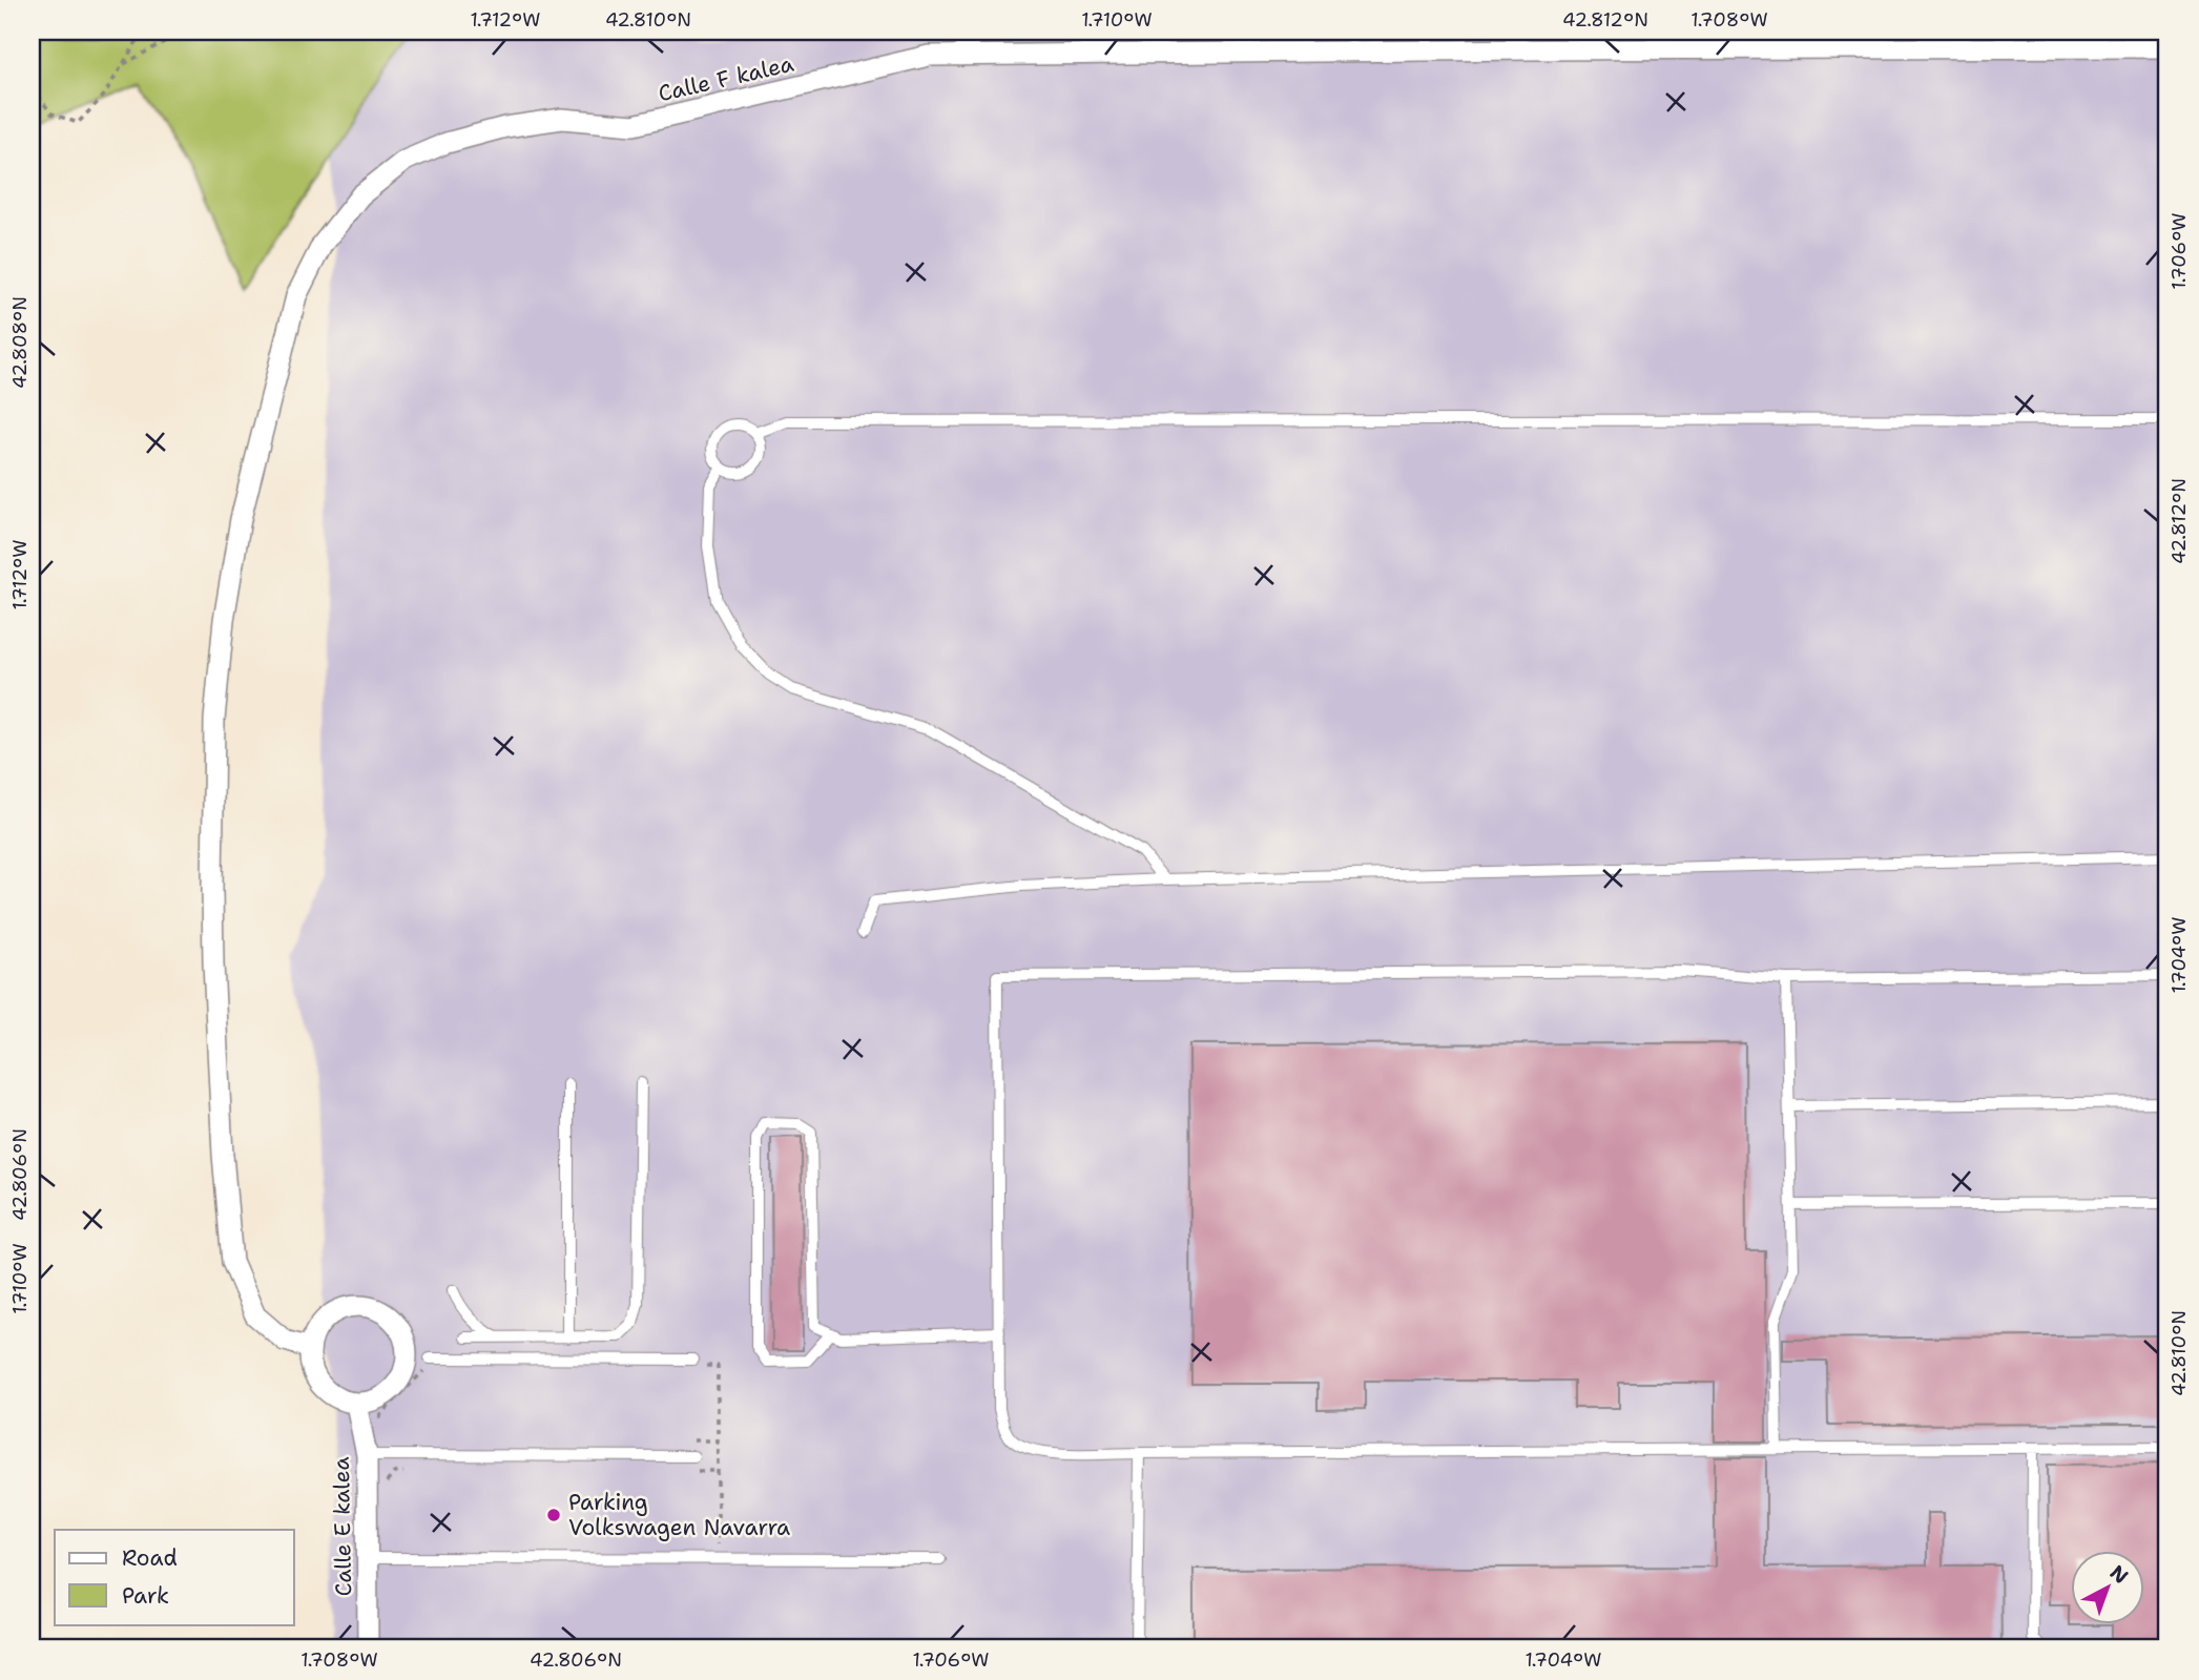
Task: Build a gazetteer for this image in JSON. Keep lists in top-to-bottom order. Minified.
{"streets":{"street":["Calle F kalea","Calle E kalea"]},"crossings":[["Calle F kalea","Calle E kalea"]],"places":["Parking Volkswagen Navarra"],"legend":["Road","Park"],"north":"top right","coordinates":["1.712°W","42.810°N","1.710°W","42.812°N","1.708°W","1.706°W","42.808°N","1.704°W","42.806°N"]}
